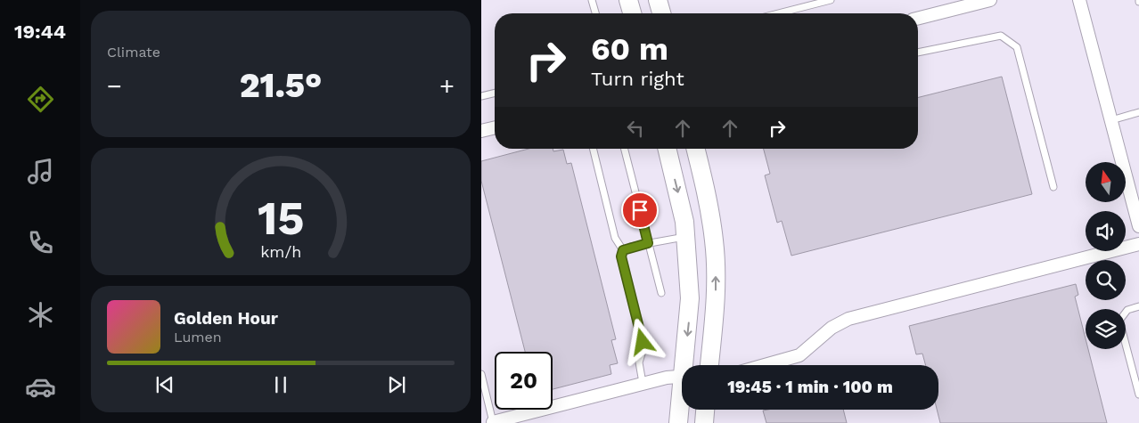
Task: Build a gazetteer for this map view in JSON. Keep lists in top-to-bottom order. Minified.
{"north":"top","page":{"tabs":"19:44","tile":"Climate","turn":["60 m","Turn right"],"heat":["−","21.5°","+"],"song":["Golden Hour","Lumen"],"limit":"20","trip":"19:45 · 1 min · 100 m","gauge":["15","km/h"]}}
